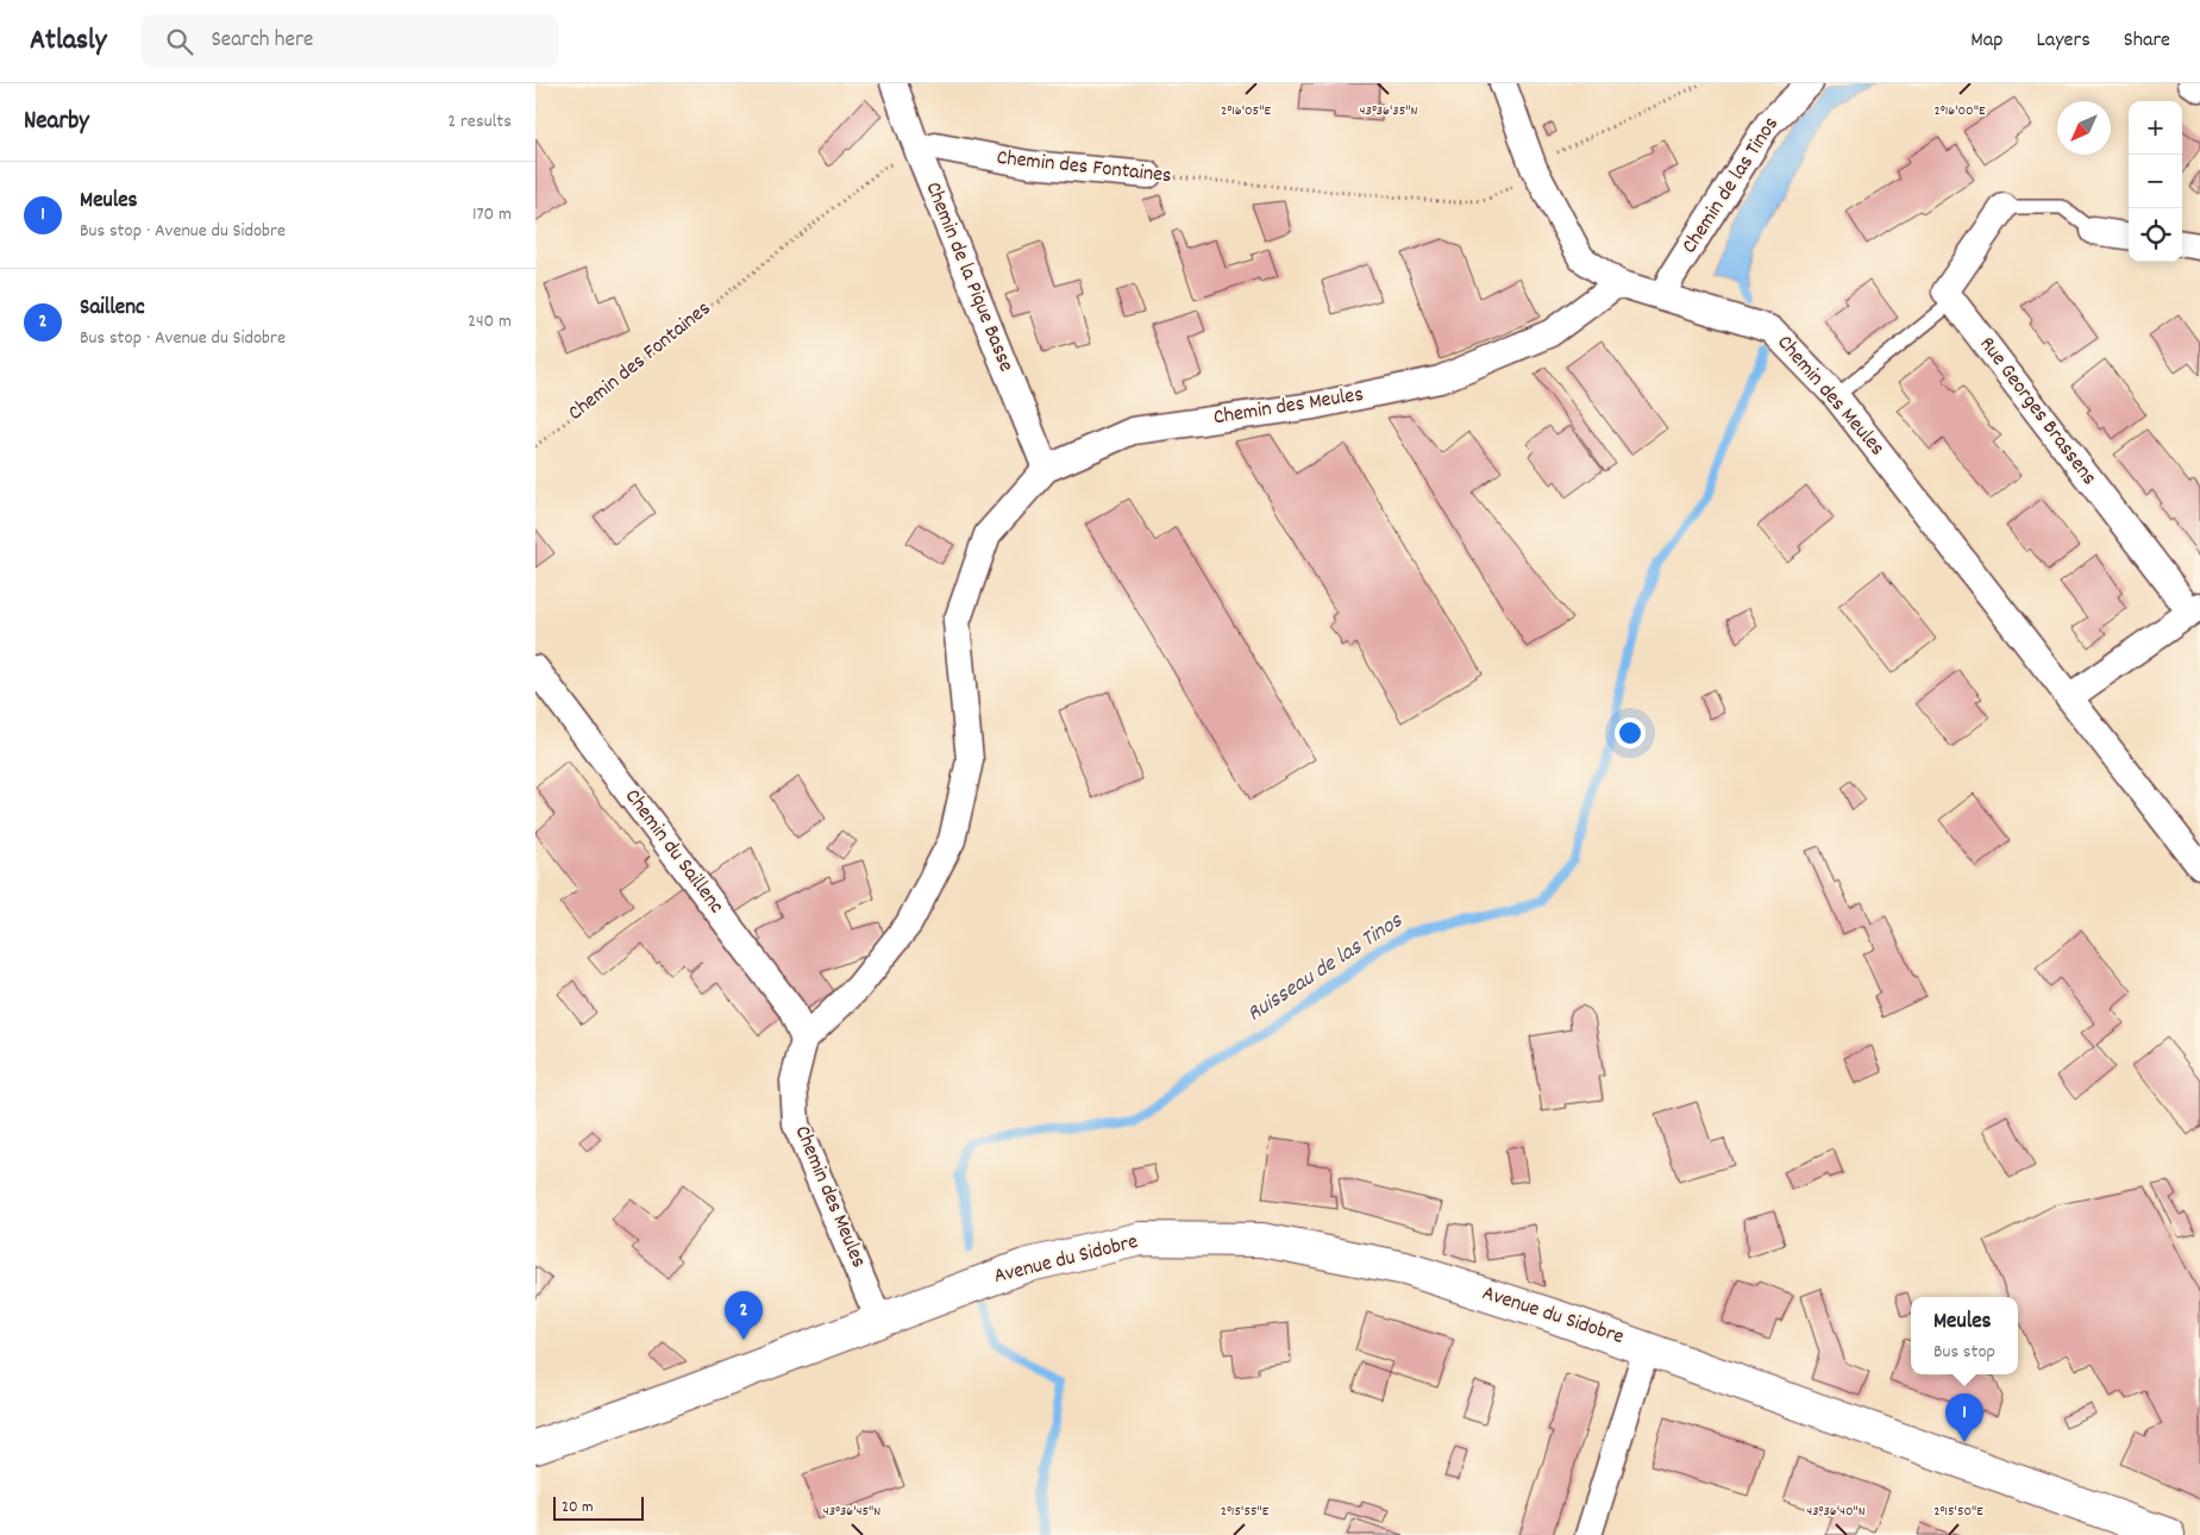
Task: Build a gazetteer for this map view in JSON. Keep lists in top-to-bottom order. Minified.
{"streets":{"main road":["Avenue du Sidobre"],"street":["Chemin des Fontaines","Chemin de las Tinos","Chemin de la Pique Basse","Chemin des Meules","Rue Georges Brassens","Chemin du Saillenc"]},"crossings":[["Chemin des Fontaines","Chemin de la Pique Basse"],["Chemin de las Tinos","Chemin des Meules"],["Chemin de la Pique Basse","Chemin des Meules"],["Chemin des Meules","Chemin du Saillenc"],["Chemin des Meules","Avenue du Sidobre"]],"water":["Ruisseau de las Tinos"],"scale_bar":"20 m","north":"bottom left","page":{"header":"Atlasly","search":"Search here","nav":["Map","Layers","Share"],"heading":["Nearby","2 results"],"map_buttons":["+","−"],"list":[{"mark":"1","name":"Meules","note":"Bus stop · Avenue du Sidobre","value":"170 m"},{"mark":"2","name":"Saillenc","note":"Bus stop · Avenue du Sidobre","value":"240 m"}],"pins":["2","1"],"popup":["Meules","Bus stop"],"scale":"20 m"},"coordinates":["2°16'05\"E","43°36'35\"N","2°16'00\"E","2°15'55\"E","2°15'50\"E","43°36'45\"N","43°36'40\"N"]}
